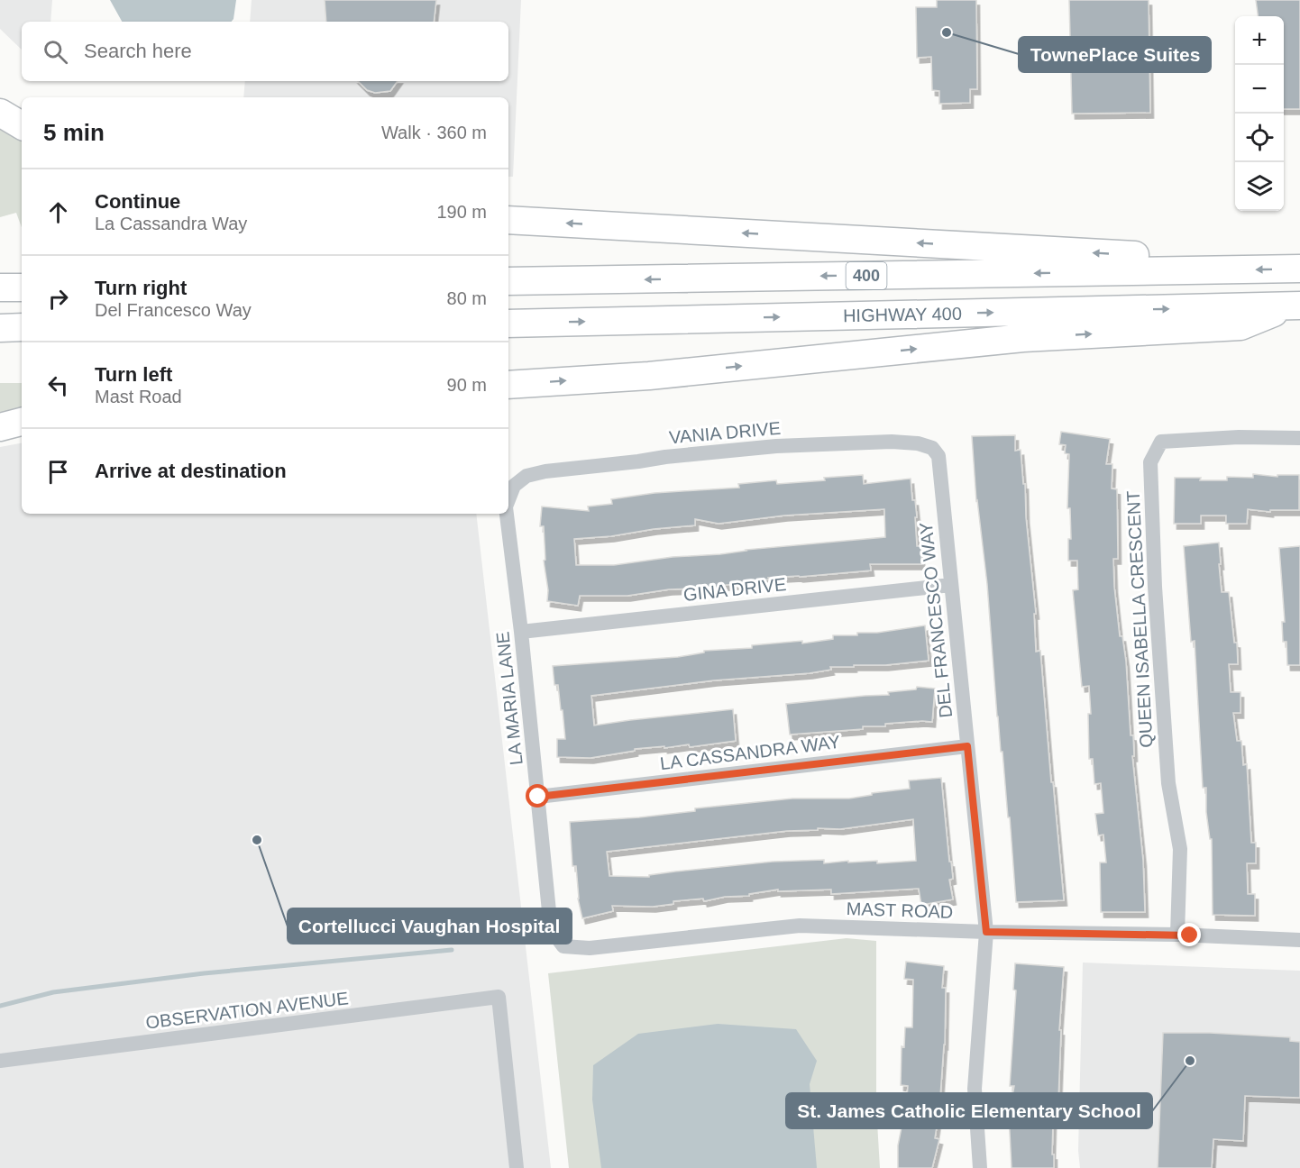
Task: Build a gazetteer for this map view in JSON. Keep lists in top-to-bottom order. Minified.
{"streets":{"highway":["400","HIGHWAY 400"],"street":["VANIA DRIVE","GINA DRIVE","QUEEN ISABELLA CRESCENT","DEL FRANCESCO WAY","LA MARIA LANE","LA CASSANDRA WAY","MAST ROAD","OBSERVATION AVENUE"]},"crossings":[["VANIA DRIVE","DEL FRANCESCO WAY"],["VANIA DRIVE","LA MARIA LANE"],["GINA DRIVE","DEL FRANCESCO WAY"],["GINA DRIVE","LA MARIA LANE"],["QUEEN ISABELLA CRESCENT","MAST ROAD"],["DEL FRANCESCO WAY","LA CASSANDRA WAY"],["DEL FRANCESCO WAY","MAST ROAD"],["LA MARIA LANE","LA CASSANDRA WAY"],["LA MARIA LANE","MAST ROAD"]],"places":["TownePlace Suites","Cortellucci Vaughan Hospital","St. James Catholic Elementary School"],"page":{"map_buttons":["+","−"],"search":"Search here","heading":["5 min","Walk · 360 m"],"list":[["Continue","La Cassandra Way","190 m"],["Turn right","Del Francesco Way","80 m"],["Turn left","Mast Road","90 m"],"Arrive at destination"]}}
